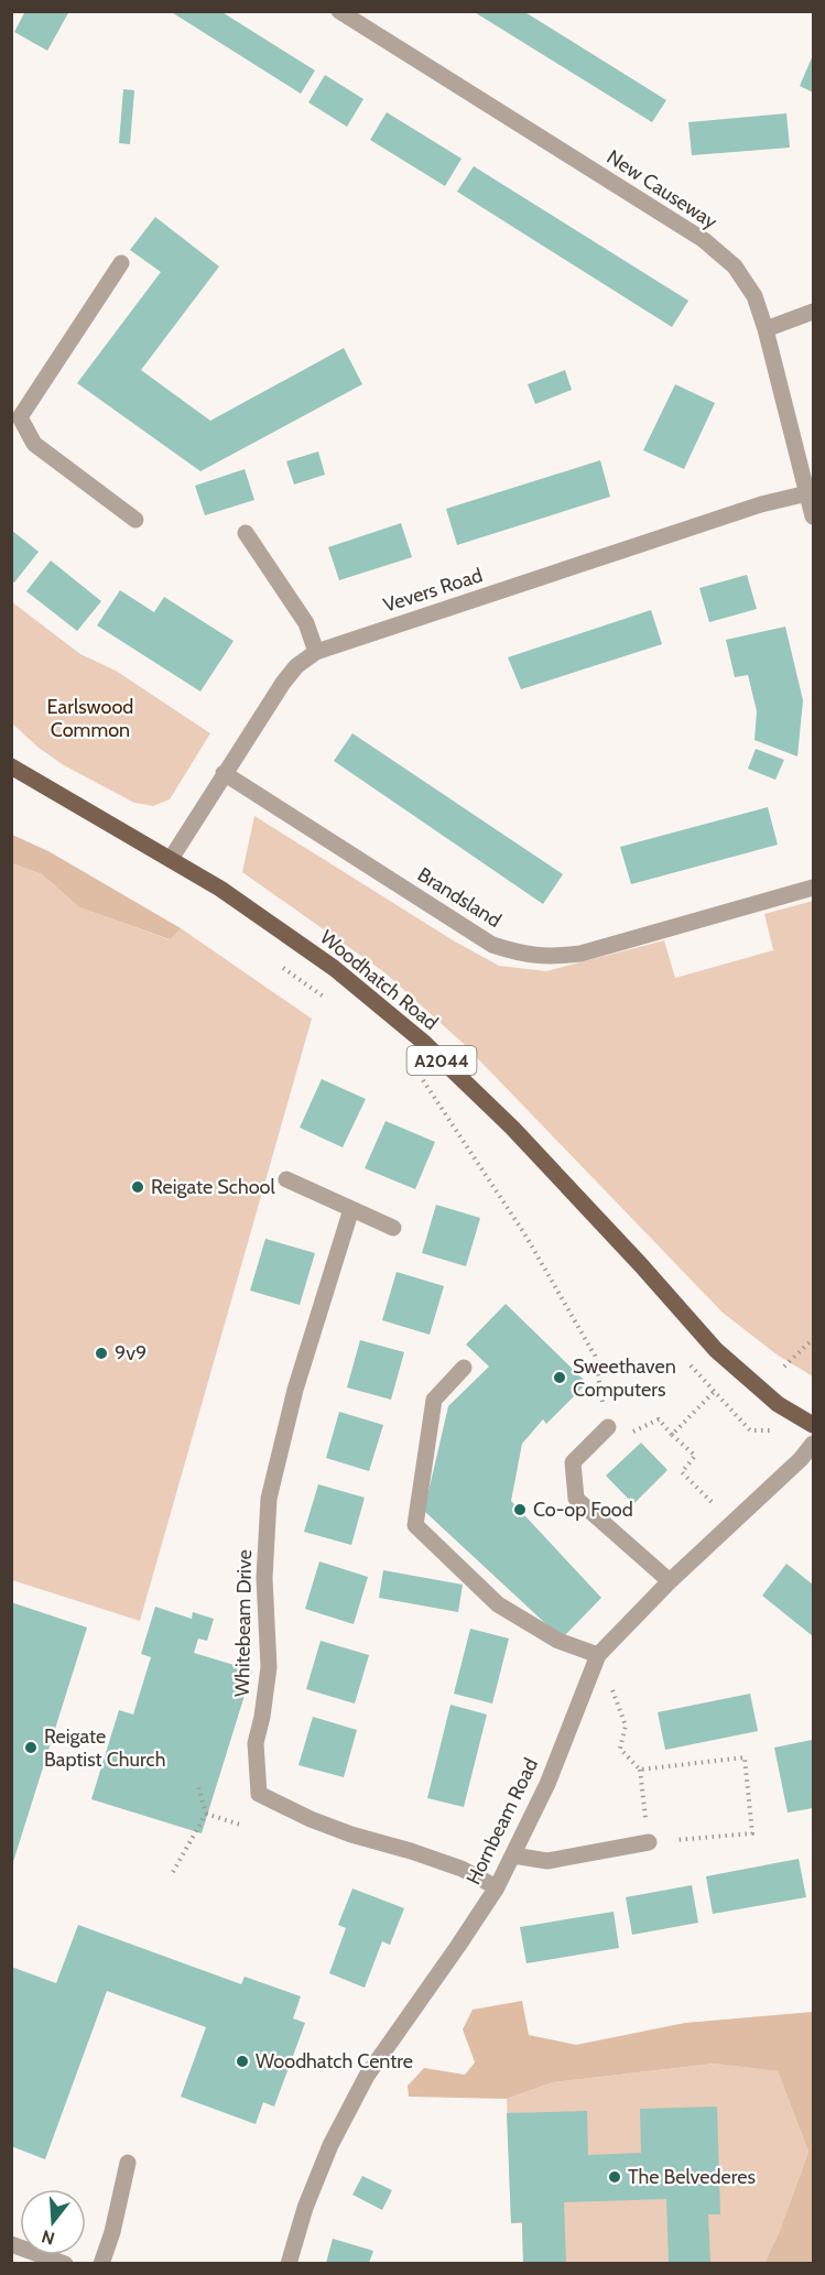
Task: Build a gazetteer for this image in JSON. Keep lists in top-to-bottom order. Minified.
{"streets":{"main road":["Woodhatch Road","A2044"],"street":["New Causeway","Vevers Road","Brandsland","Whitebeam Drive","Hornbeam Road"]},"crossings":[["New Causeway","Vevers Road"],["Vevers Road","Brandsland"],["Vevers Road","Woodhatch Road"],["Whitebeam Drive","Hornbeam Road"]],"parks":["Earlswood Common"],"places":["Reigate School","9v9","Sweethaven Computers","Co-op Food","Reigate Baptist Church","Woodhatch Centre","The Belvederes"],"north":"bottom"}
